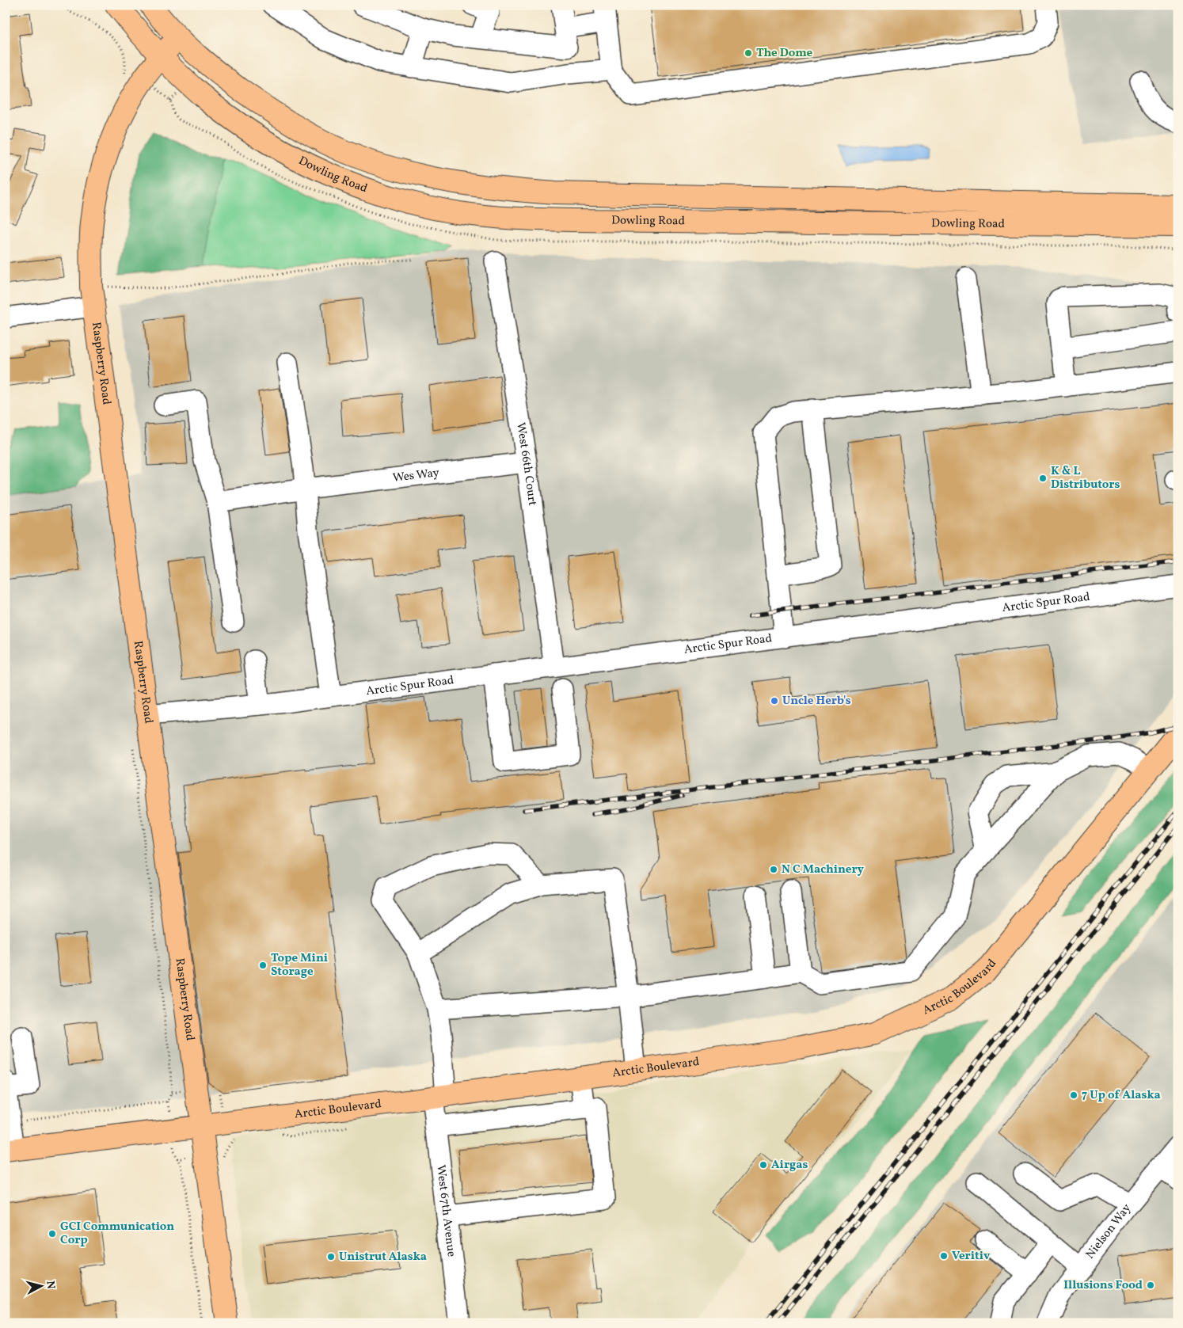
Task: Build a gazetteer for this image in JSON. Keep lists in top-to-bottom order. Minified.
{"streets":{"main road":["Dowling Road","Raspberry Road","Arctic Boulevard"],"street":["West 66th Court","Wes Way","Arctic Spur Road","West 67th Avenue","Nielson Way"]},"crossings":[["Dowling Road","Raspberry Road"],["Raspberry Road","Arctic Spur Road"],["Raspberry Road","Arctic Boulevard"],["West 66th Court","Wes Way"],["West 66th Court","Arctic Spur Road"],["Arctic Boulevard","West 67th Avenue"]],"places":["The Dome","K & L Distributors","Uncle Herb's","N C Machinery","Tope Mini Storage","7 Up of Alaska","Airgas","GCI Communication Corp","Veritiv","Unistrut Alaska","Illusions Food"],"north":"right"}
